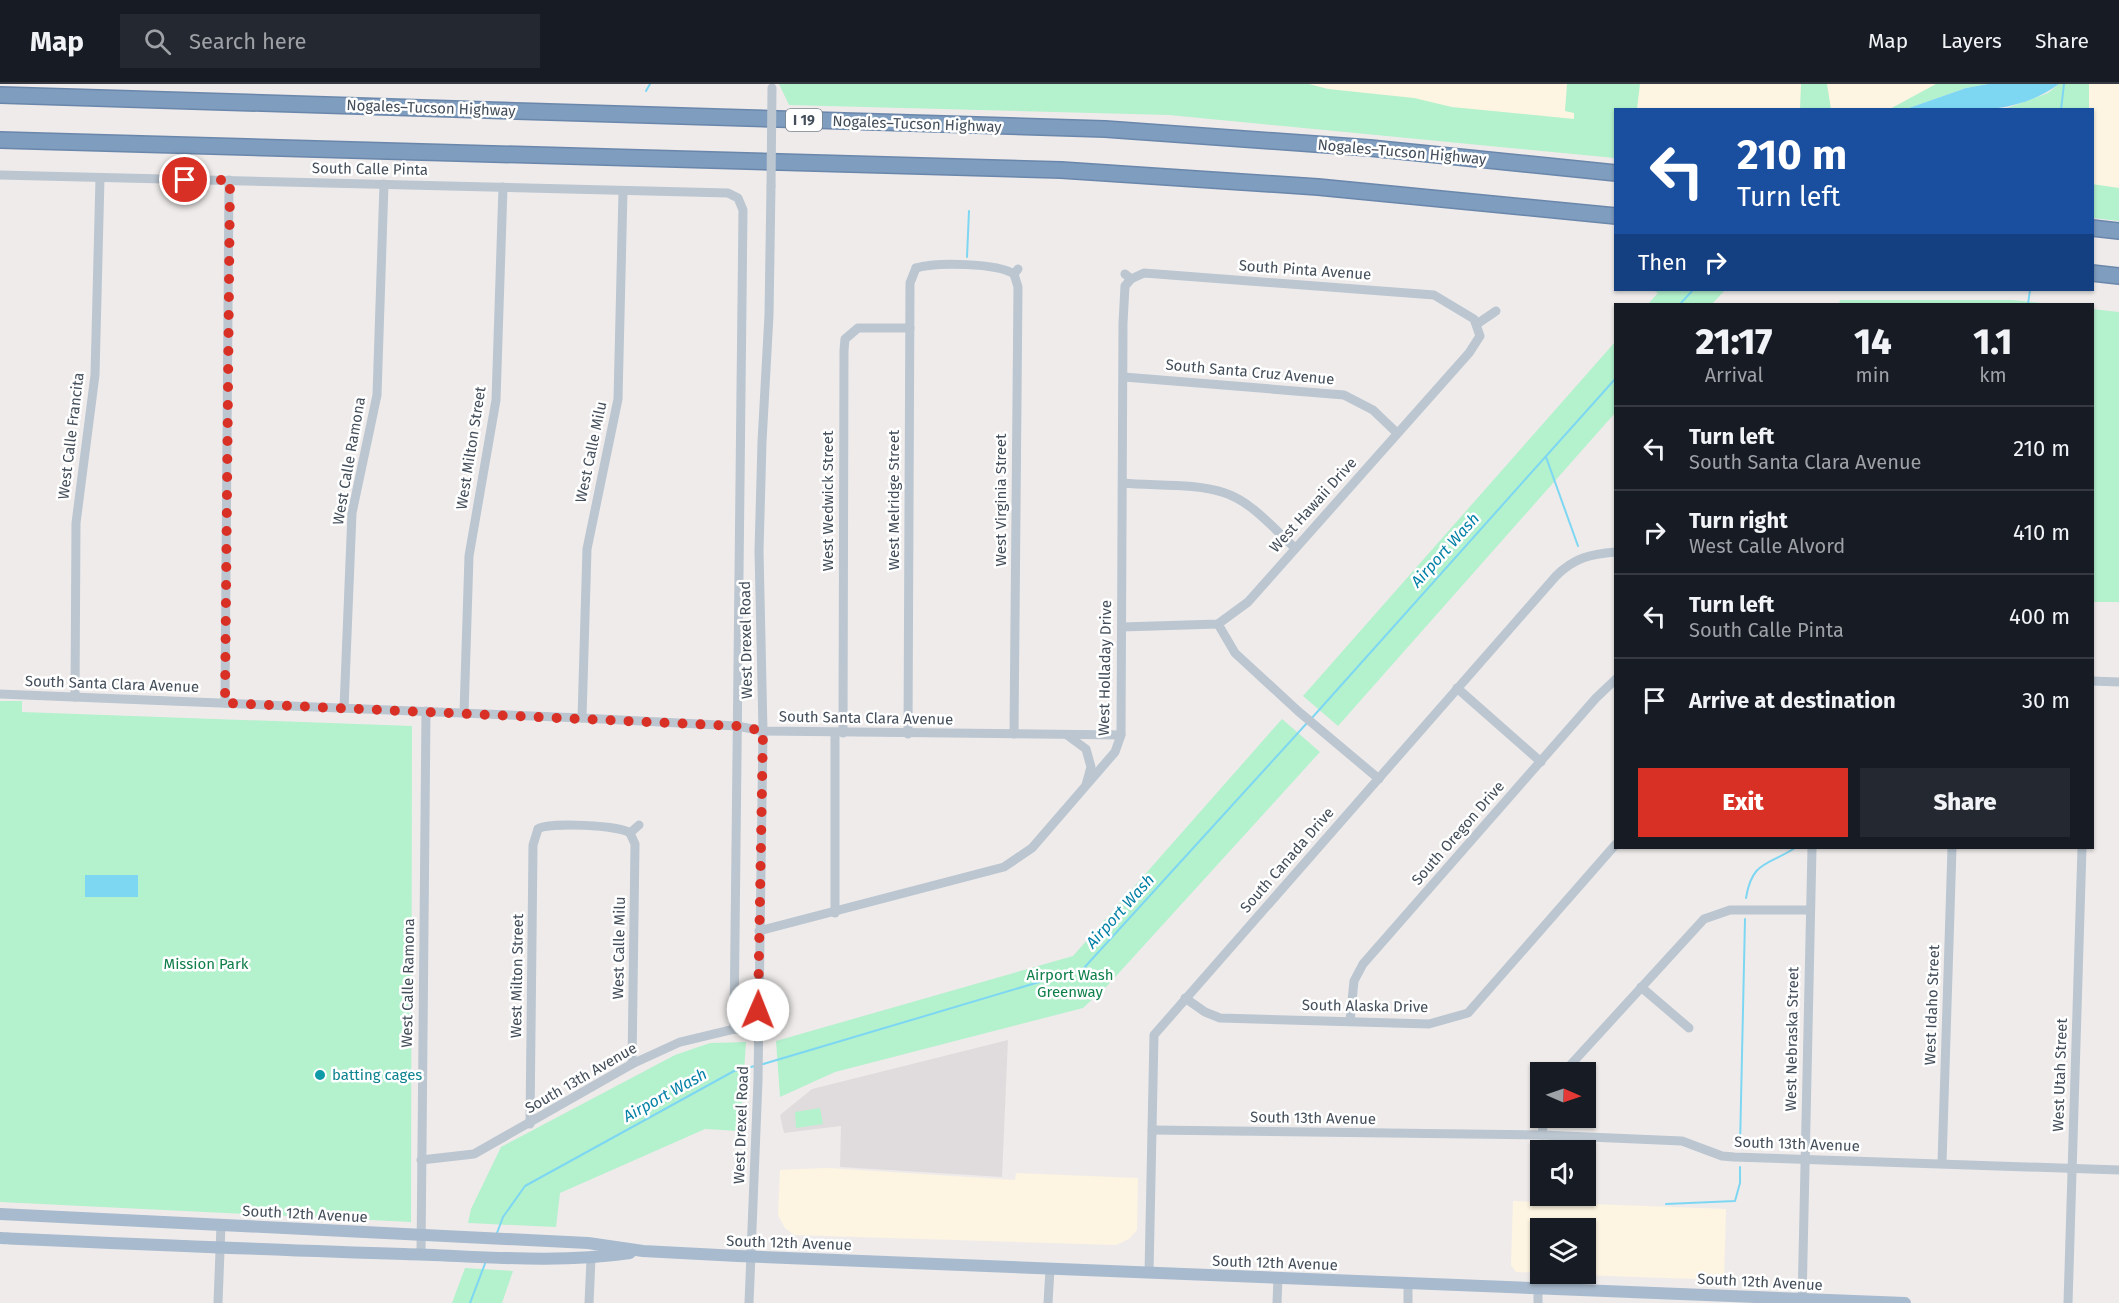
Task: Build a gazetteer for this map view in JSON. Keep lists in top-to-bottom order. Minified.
{"streets":{"highway":["Nogales–Tucson Highway","I 19"],"main road":["South 12th Avenue"],"street":["South Calle Pinta","South Pinta Avenue","South Santa Cruz Avenue","West Calle Francita","West Milton Street","West Calle Milu","West Calle Ramona","West Melridge Street","West Virginia Street","West Wedwick Street","West Hawaii Drive","West Drexel Road","West Holladay Drive","South Santa Clara Avenue","South Oregon Drive","South Canada Drive","West Idaho Street","South Alaska Drive","West Nebraska Street","West Utah Street","South 13th Avenue"]},"crossings":[["South Calle Pinta","West Calle Francita"],["South Calle Pinta","West Milton Street"],["South Calle Pinta","West Calle Milu"],["South Calle Pinta","West Calle Ramona"],["South Calle Pinta","West Drexel Road"],["South Pinta Avenue","West Hawaii Drive"],["South Pinta Avenue","West Holladay Drive"],["South Santa Cruz Avenue","West Hawaii Drive"],["South Santa Cruz Avenue","West Holladay Drive"],["West Calle Francita","South Santa Clara Avenue"],["West Milton Street","West Calle Milu"],["West Milton Street","South Santa Clara Avenue"],["West Milton Street","South 13th Avenue"],["West Calle Milu","South Santa Clara Avenue"],["West Calle Milu","South 13th Avenue"],["West Calle Ramona","South Santa Clara Avenue"],["West Calle Ramona","South 13th Avenue"],["West Calle Ramona","South 12th Avenue"],["West Melridge Street","West Virginia Street"],["West Melridge Street","South Santa Clara Avenue"],["West Virginia Street","South Santa Clara Avenue"],["West Wedwick Street","West Holladay Drive"],["West Wedwick Street","South Santa Clara Avenue"],["West Drexel Road","West Holladay Drive"],["West Drexel Road","South Santa Clara Avenue"],["West Drexel Road","South 13th Avenue"],["West Drexel Road","South 12th Avenue"],["West Holladay Drive","South Santa Clara Avenue"],["South Oregon Drive","South Alaska Drive"],["South Canada Drive","South Alaska Drive"],["South Canada Drive","South 13th Avenue"],["South Canada Drive","South 12th Avenue"],["West Idaho Street","South 13th Avenue"],["West Nebraska Street","South 13th Avenue"],["West Nebraska Street","South 12th Avenue"],["West Utah Street","South 13th Avenue"]],"water":["Airport Wash"],"parks":["Mission Park","Airport Wash Greenway"],"places":["batting cages"],"north":"right","page":{"header":"Map","search":"Search here","nav":["Map","Layers","Share"],"turn":["210 m","Turn left"],"then":"Then","eta":["21:17","Arrival","14","min","1.1","km"],"list":[{"name":"Turn left","note":"South Santa Clara Avenue","value":"210 m"},{"name":"Turn right","note":"West Calle Alvord","value":"410 m"},{"name":"Turn left","note":"South Calle Pinta","value":"400 m"},{"name":"Arrive at destination","value":"30 m"}],"buttons":["Exit","Share"]}}
